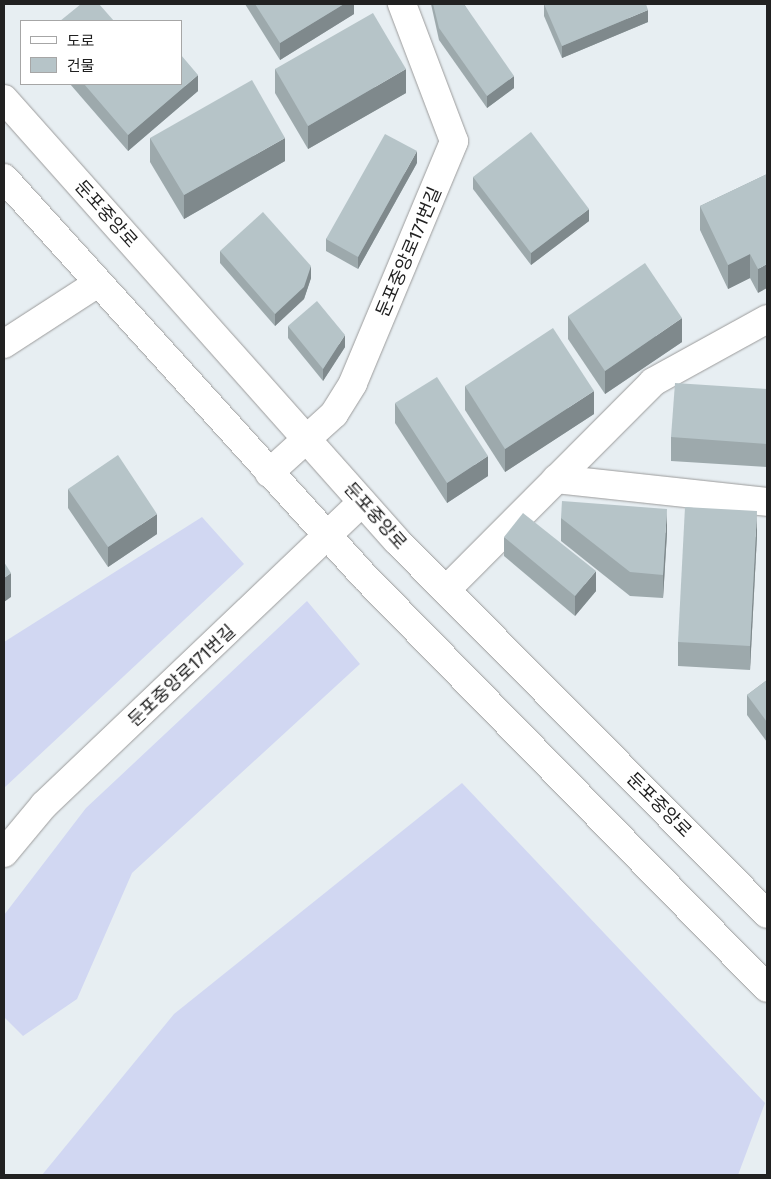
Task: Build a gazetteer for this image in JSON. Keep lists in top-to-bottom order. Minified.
{"streets":{"street":["둔포중앙로","둔포중앙로171번길"]},"crossings":[["둔포중앙로","둔포중앙로171번길"]],"legend":["도로","건물"]}
